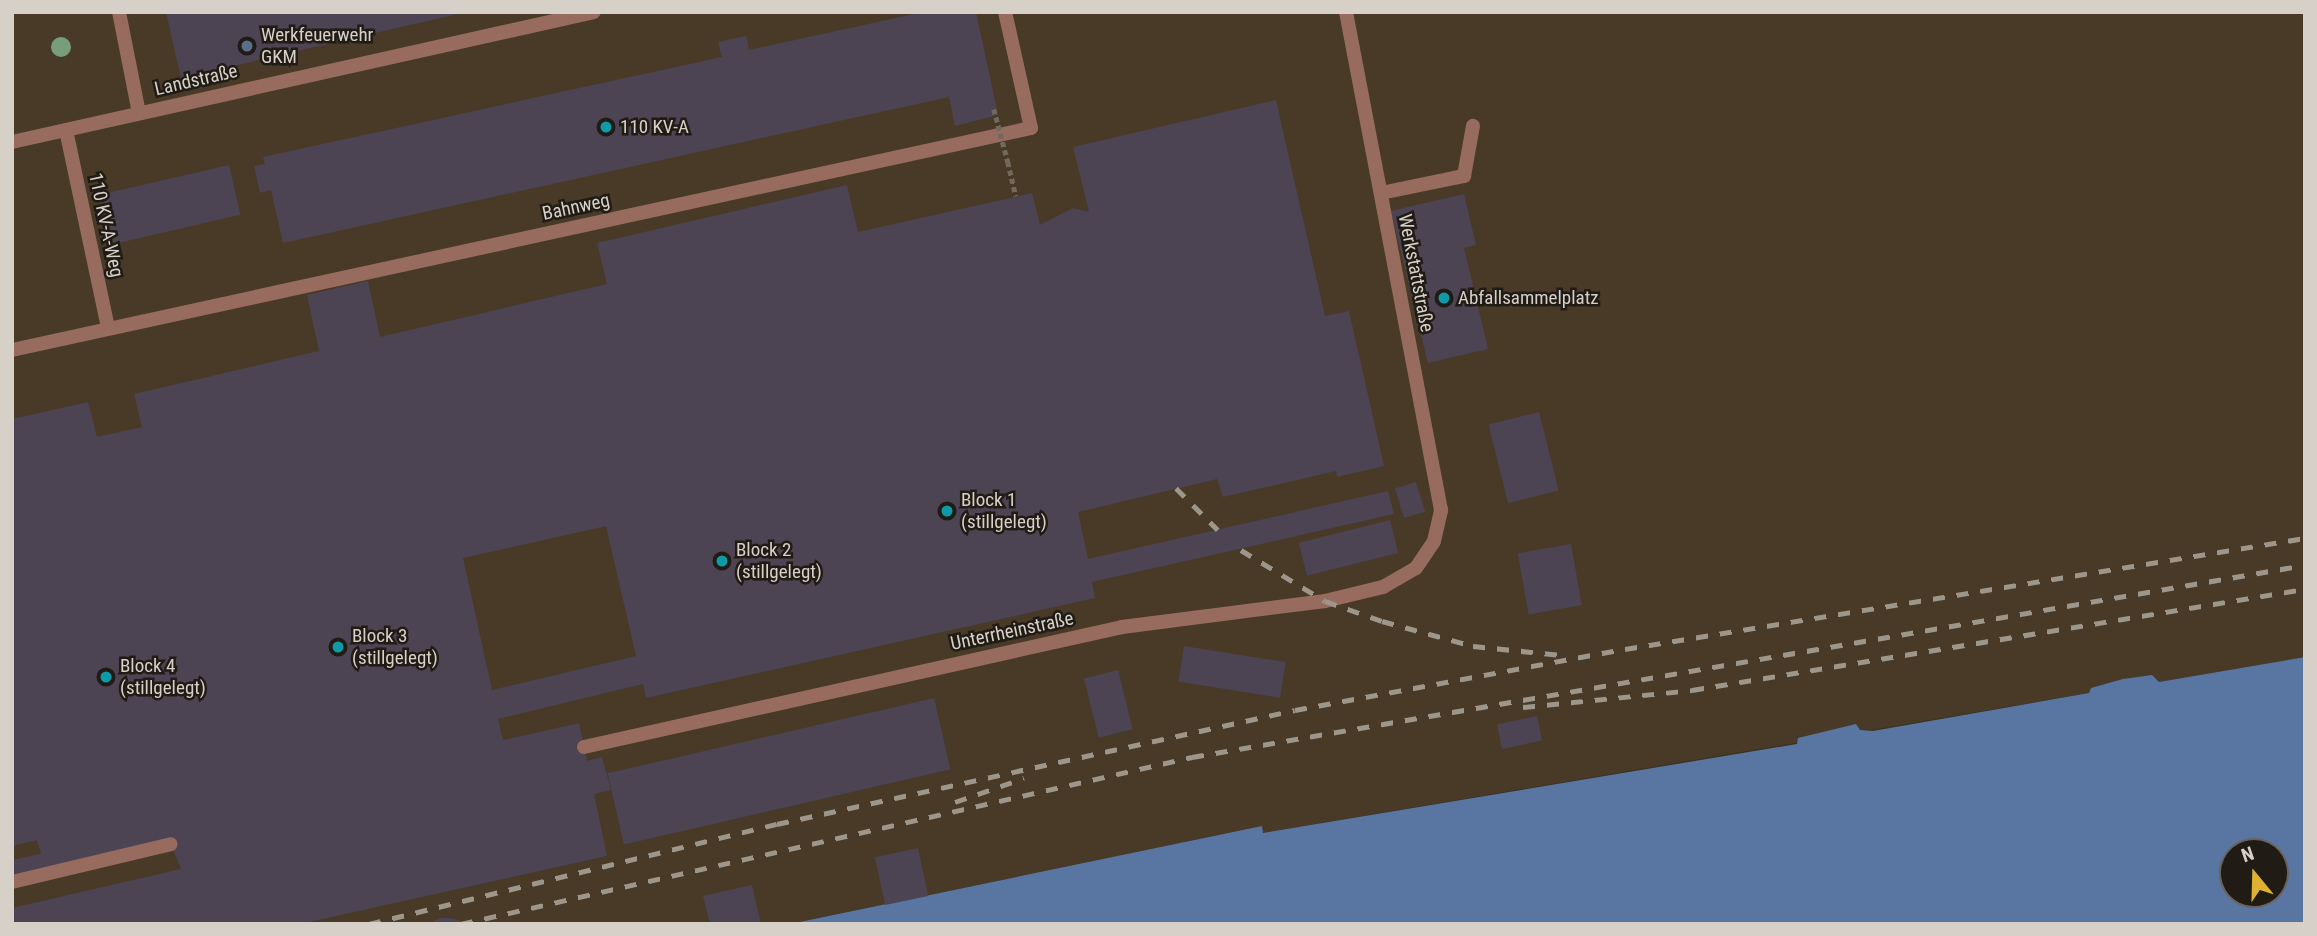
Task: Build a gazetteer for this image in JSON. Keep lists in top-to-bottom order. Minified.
{"streets":{"lane":["Landstraße","Bahnweg","110 KV-A-Weg","Werkstattstraße","Unterrheinstraße"]},"crossings":[["Landstraße","110 KV-A-Weg"],["Bahnweg","110 KV-A-Weg"],["Werkstattstraße","Unterrheinstraße"]],"places":["Werkfeuerwehr GKM","110 KV-A","Abfallsammelplatz","Block 1 (stillgelegt)","Block 2 (stillgelegt)","Block 3 (stillgelegt)","Block 4 (stillgelegt)"],"north":"top"}
